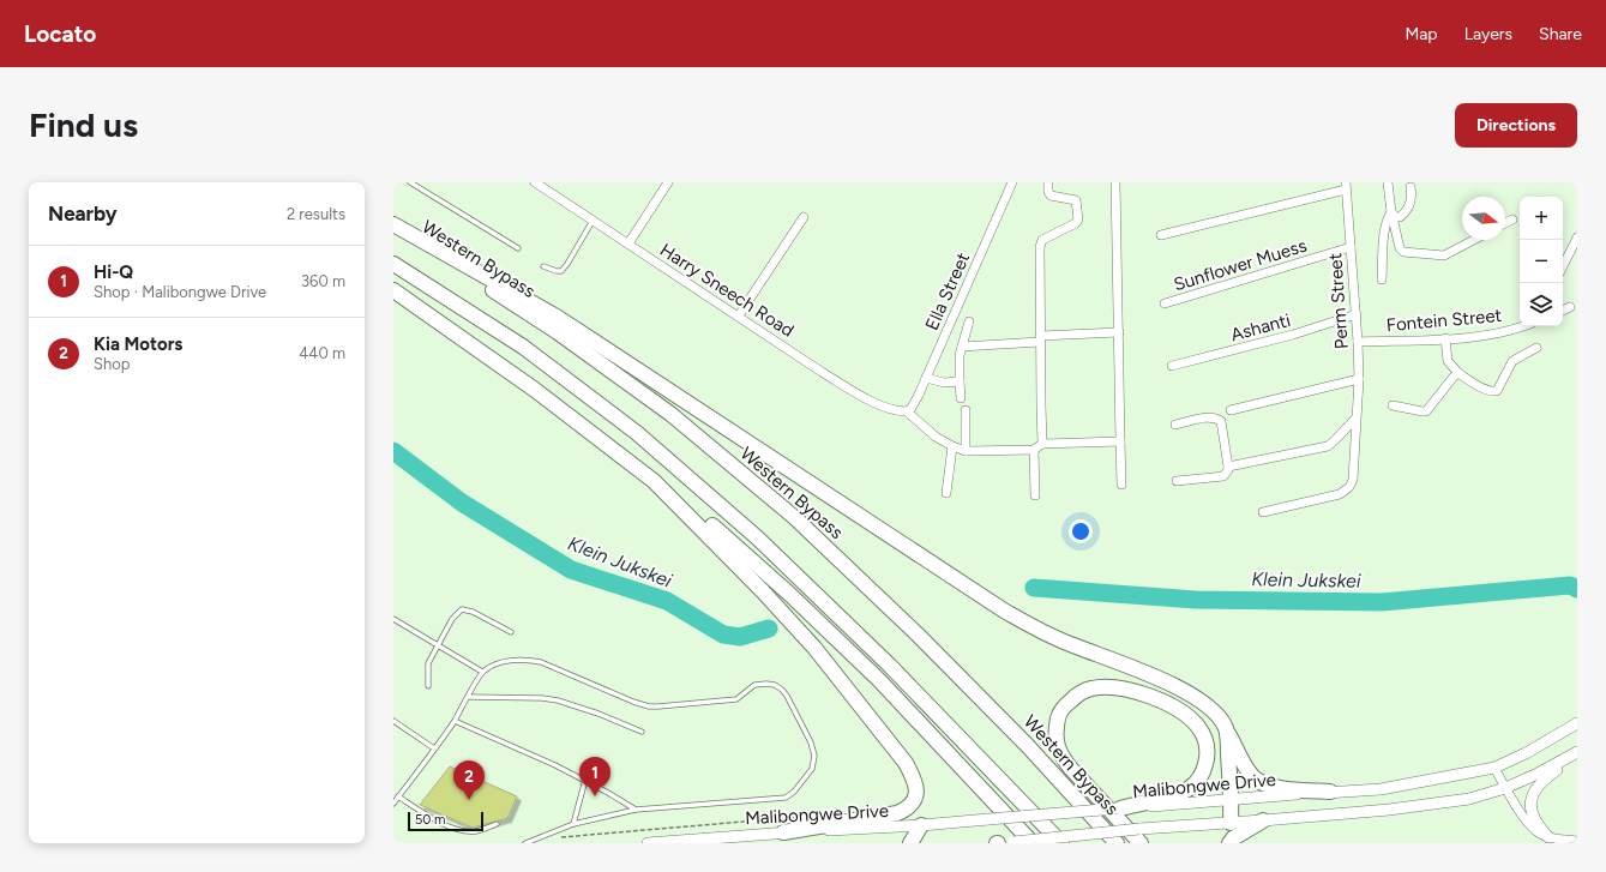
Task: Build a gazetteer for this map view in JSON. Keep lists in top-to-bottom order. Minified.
{"streets":{"highway":["Western Bypass"],"main road":["Malibongwe Drive"],"street":["Sunflower Muess","Harry Sneech Road","Ella Street","Perm Street","Fontein Street","Ashanti"]},"crossings":[["Sunflower Muess","Perm Street"],["Harry Sneech Road","Ella Street"],["Perm Street","Fontein Street"],["Perm Street","Ashanti"]],"water":["Klein Jukskei"],"scale_bar":"50 m","north":"right","page":{"header":"Locato","nav":["Map","Layers","Share"],"buttons":"Directions","title":"Find us","heading":["Nearby","2 results"],"map_buttons":["+","−"],"list":[{"mark":"1","name":"Hi-Q","note":"Shop · Malibongwe Drive","value":"360 m"},{"mark":"2","name":"Kia Motors","note":"Shop","value":"440 m"}],"pins":["1","2"],"scale":"50 m"}}
